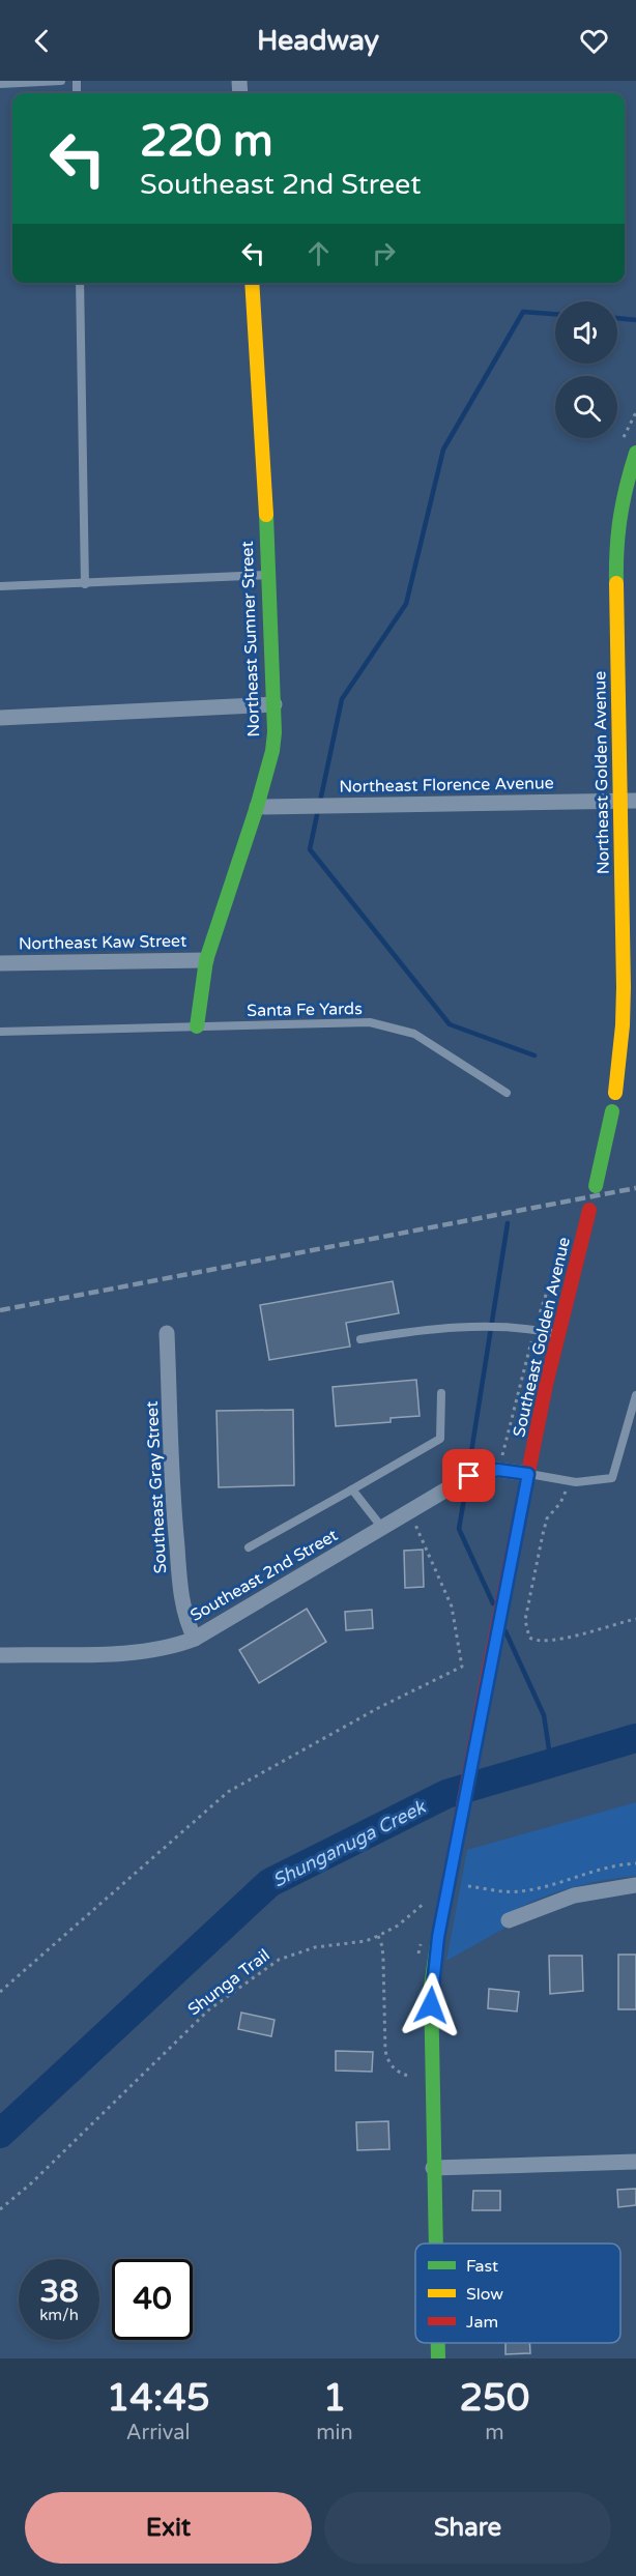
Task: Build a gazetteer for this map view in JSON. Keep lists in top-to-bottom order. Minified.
{"streets":{"street":["Northeast Sumner Street","Northeast Golden Avenue","Northeast Florence Avenue","Northeast Kaw Street","Southeast Golden Avenue","Southeast Gray Street","Southeast 2nd Street"],"lane":["Santa Fe Yards"],"path":["Shunga Trail"]},"crossings":[["Northeast Sumner Street","Northeast Florence Avenue"],["Northeast Sumner Street","Northeast Kaw Street"],["Northeast Sumner Street","Santa Fe Yards"],["Northeast Golden Avenue","Northeast Florence Avenue"],["Southeast Golden Avenue","Southeast 2nd Street"],["Southeast Gray Street","Southeast 2nd Street"]],"water":["Shunganuga Creek"],"legend":["Fast","Slow","Jam"],"page":{"header":"Headway","turn":["220 m","Southeast 2nd Street"],"speed":"38 km/h","limit":"40","eta":["14:45","Arrival","1","min","250","m"],"buttons":["Exit","Share"]}}
